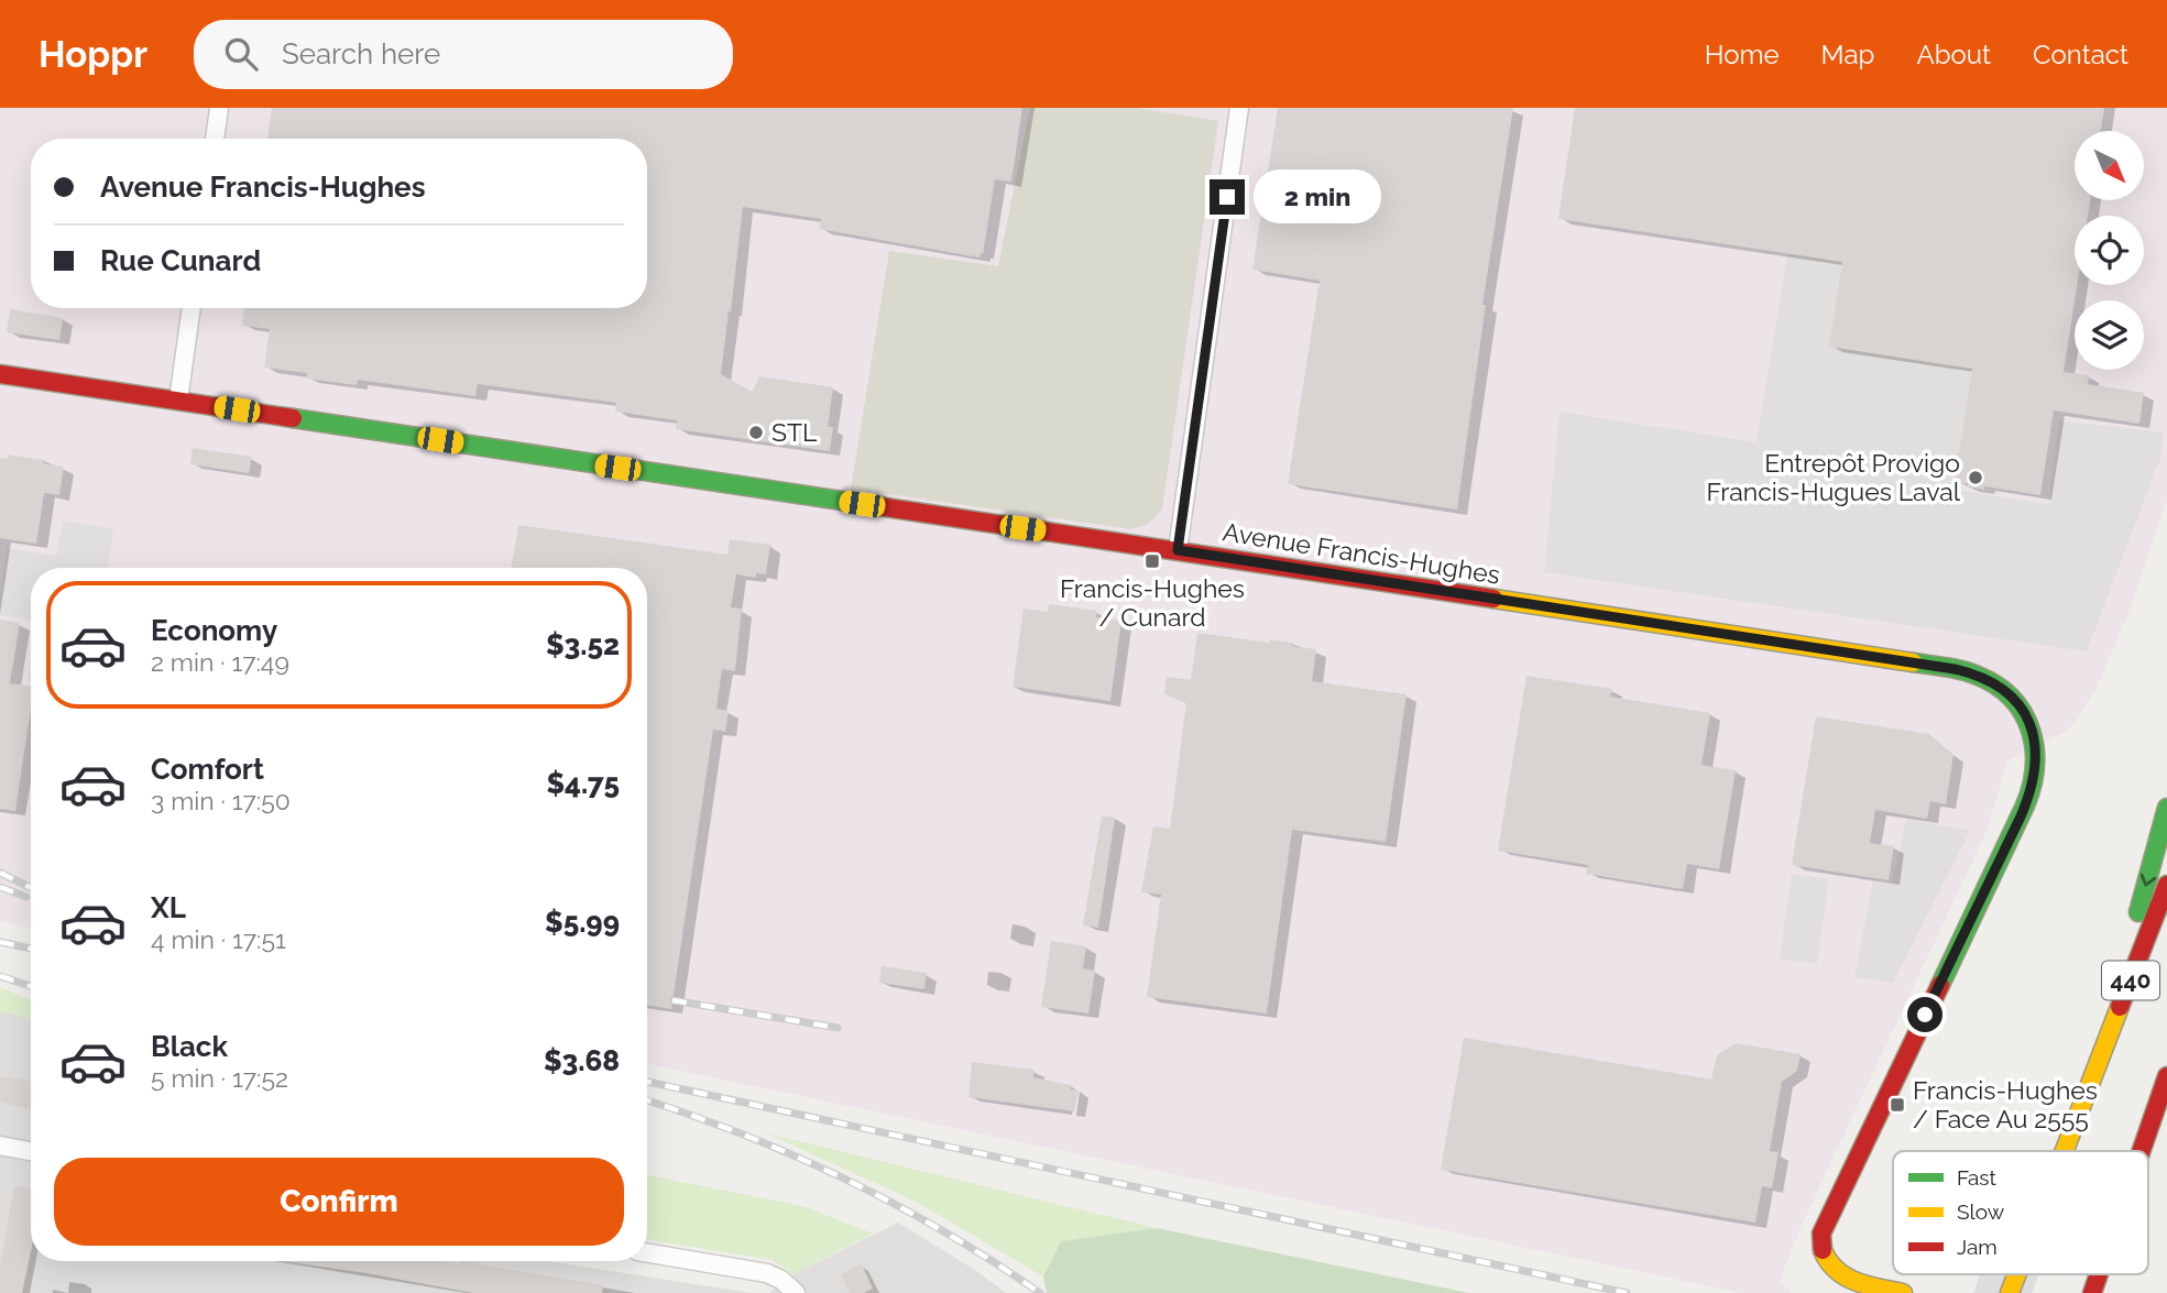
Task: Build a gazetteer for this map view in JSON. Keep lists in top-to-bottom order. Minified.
{"streets":{"main road":["Avenue Francis-Hughes","440"]},"places":{"other":["STL","Entrepôt Provigo Francis-Hugues Laval"],"transit":["Francis-Hughes / Cunard","Francis-Hughes / Face Au 2555"]},"legend":["Fast","Slow","Jam"],"north":"bottom right","page":{"header":"Hoppr","search":"Search here","nav":["Home","Map","About","Contact"],"banner":["Avenue Francis-Hughes","Rue Cunard"],"bubble":"2 min","list":[{"name":"Economy","note":"2 min · 17:49","value":"$3.52"},{"name":"Comfort","note":"3 min · 17:50","value":"$4.75"},{"name":"XL","note":"4 min · 17:51","value":"$5.99"},{"name":"Black","note":"5 min · 17:52","value":"$3.68"}],"buttons":"Confirm"}}
